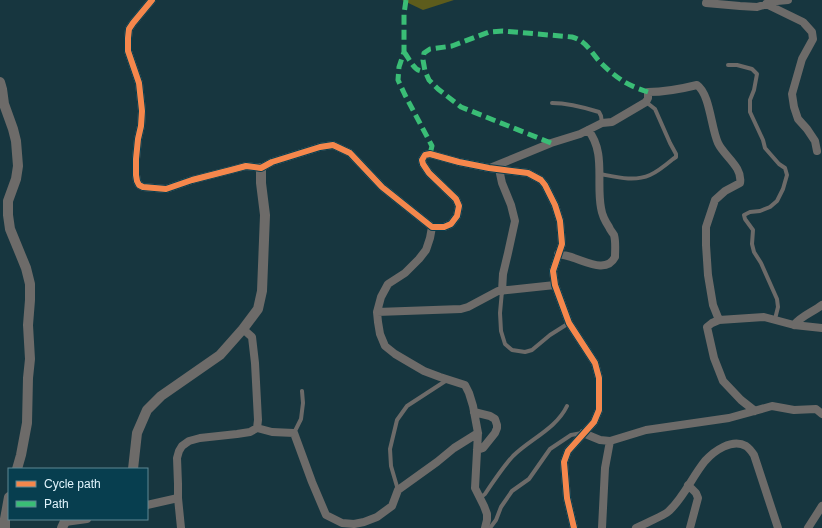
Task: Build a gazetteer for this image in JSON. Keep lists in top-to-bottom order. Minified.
{"legend":["Cycle path","Path"]}
